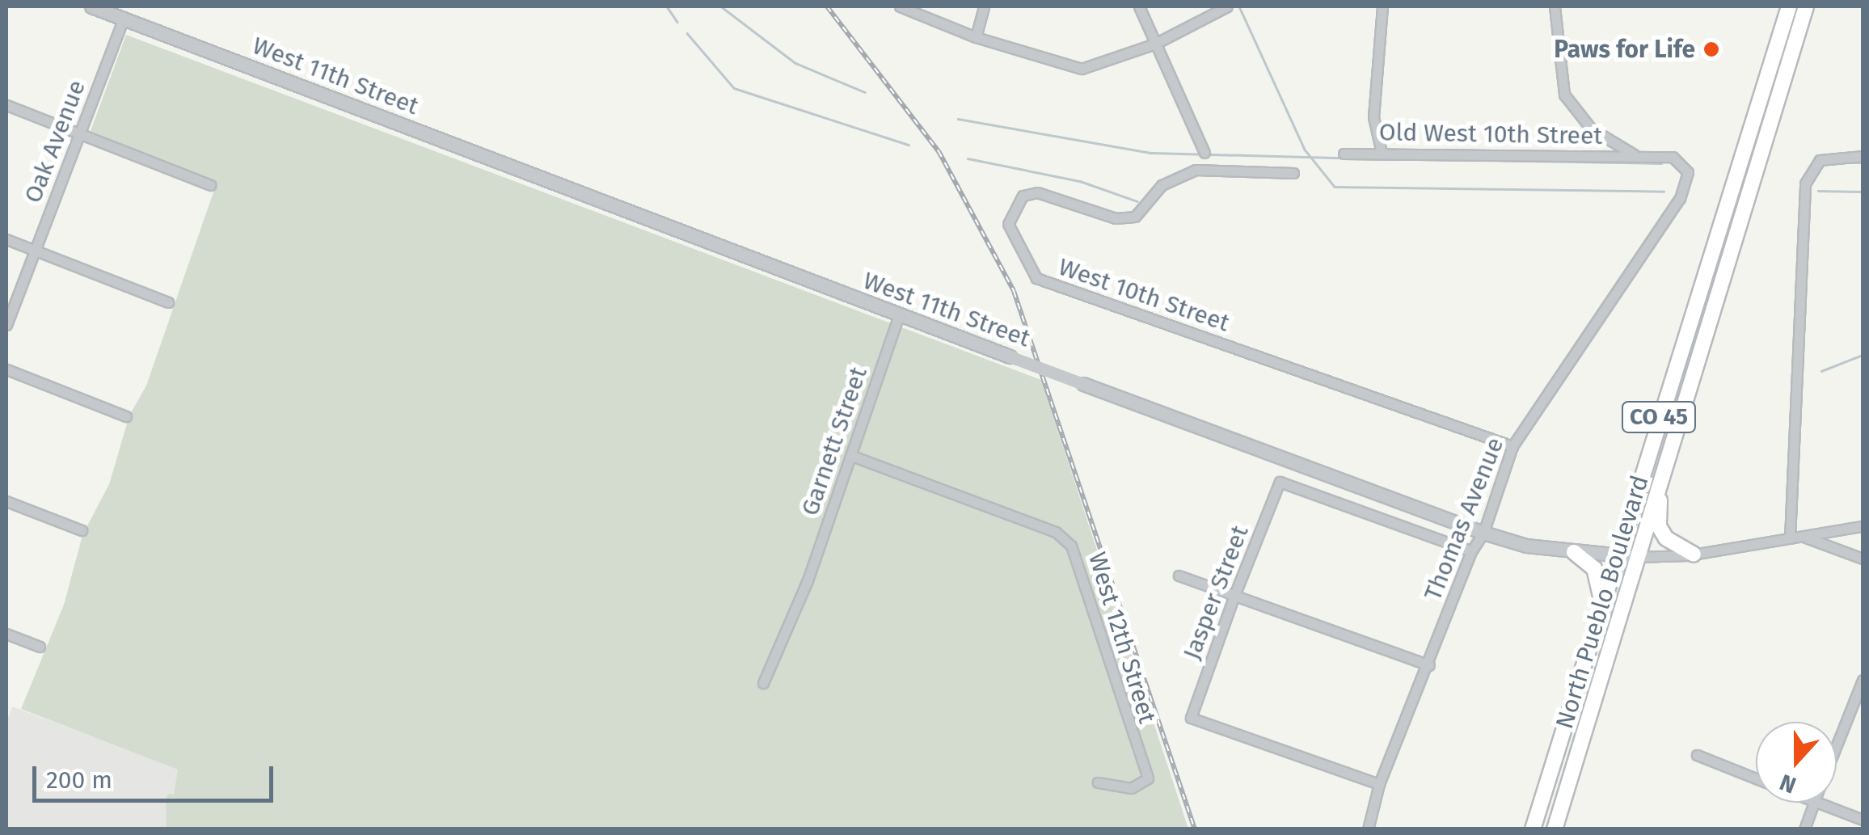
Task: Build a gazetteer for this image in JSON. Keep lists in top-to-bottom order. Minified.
{"streets":{"main road":["CO 45","North Pueblo Boulevard"],"street":["West 11th Street","Old West 10th Street","Oak Avenue","West 10th Street","Garnett Street","Thomas Avenue","Jasper Street","West 12th Street"]},"crossings":[["West 11th Street","Oak Avenue"],["West 11th Street","Garnett Street"],["West 11th Street","Thomas Avenue"],["West 11th Street","North Pueblo Boulevard"],["Old West 10th Street","Thomas Avenue"],["West 10th Street","Thomas Avenue"],["Garnett Street","West 12th Street"],["Thomas Avenue","Jasper Street"]],"places":["Paws for Life"],"scale_bar":"200 m","north":"bottom"}
